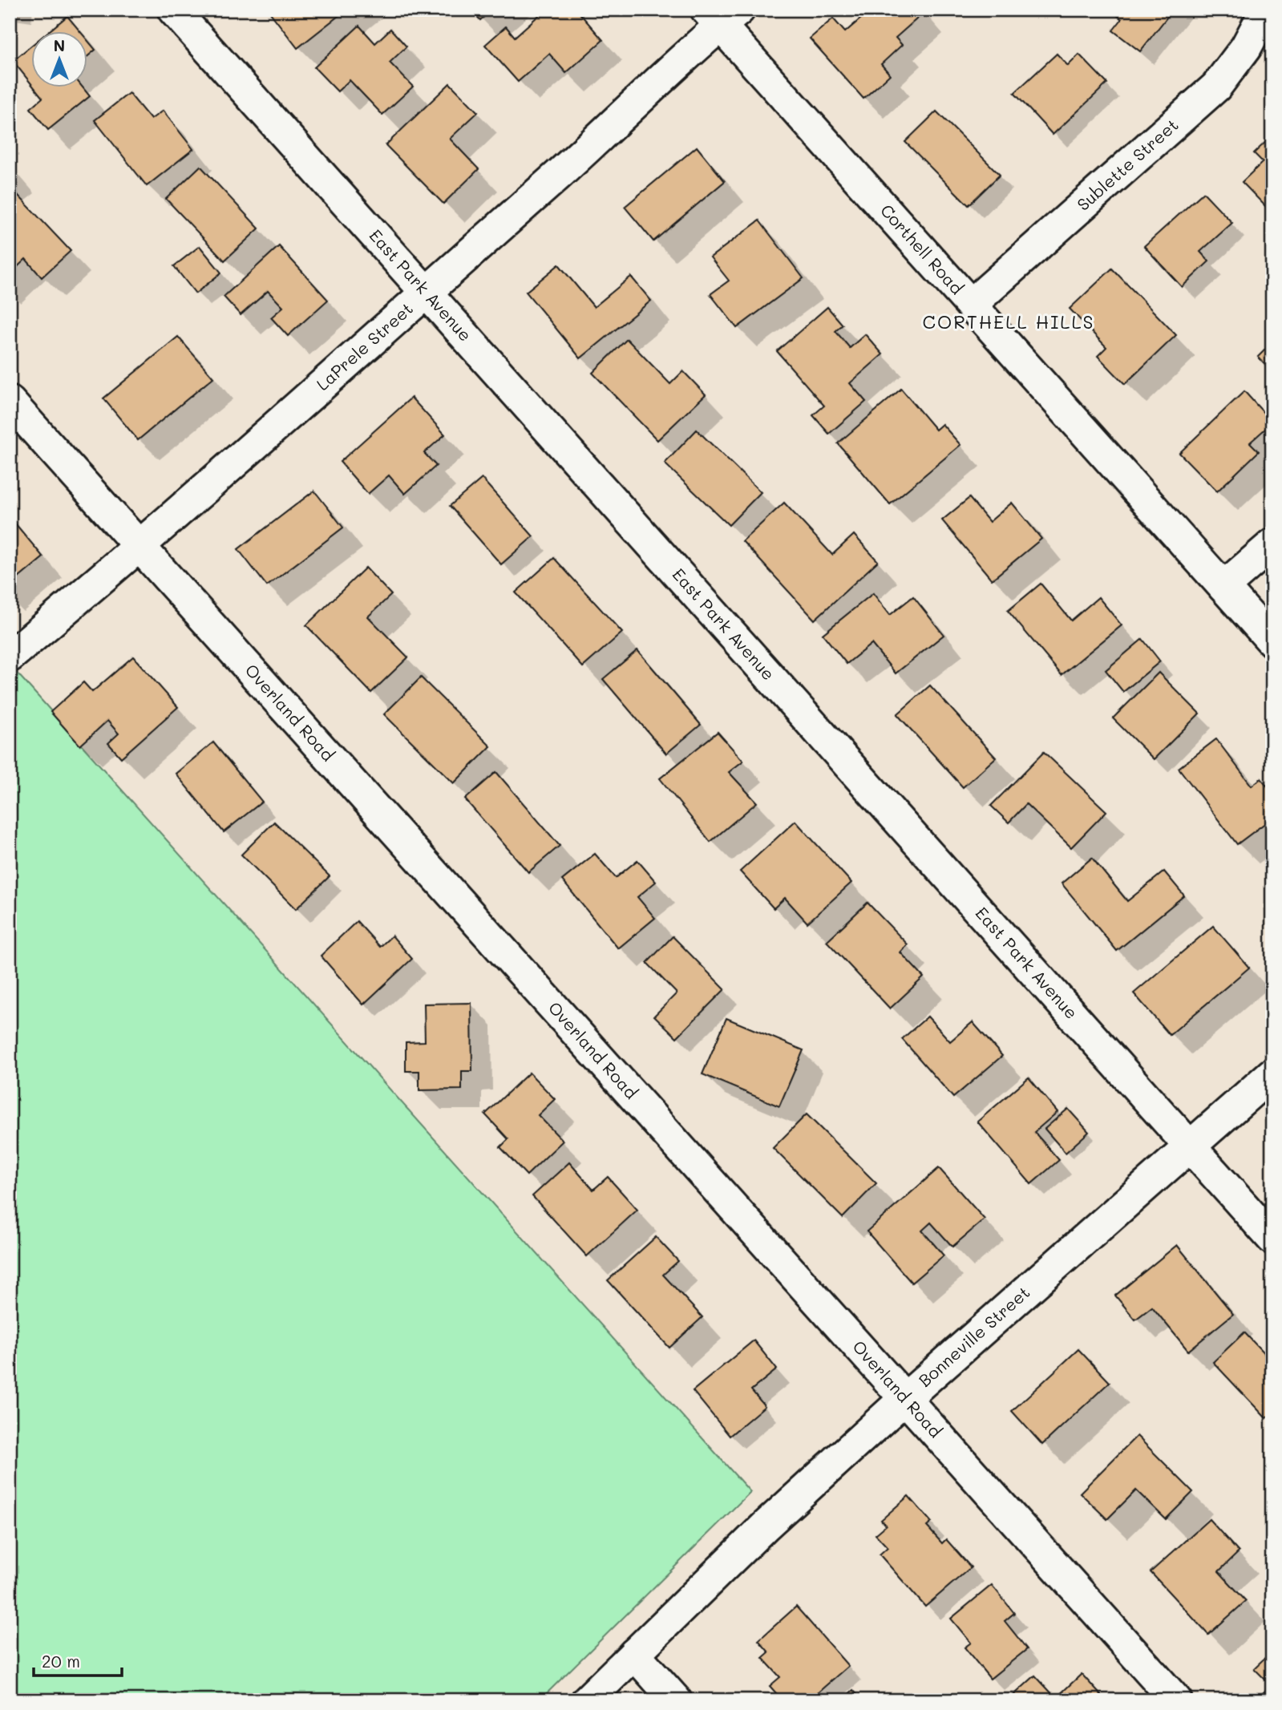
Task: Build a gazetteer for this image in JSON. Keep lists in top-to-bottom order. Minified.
{"streets":{"street":["Sublette Street","Corthell Road","East Park Avenue","LaPrele Street","Overland Road","Bonneville Street"]},"crossings":[["Sublette Street","Corthell Road"],["Corthell Road","LaPrele Street"],["East Park Avenue","LaPrele Street"],["East Park Avenue","Bonneville Street"],["LaPrele Street","Overland Road"],["Overland Road","Bonneville Street"]],"districts":["CORTHELL HILLS"],"scale_bar":"20 m","north":"top"}
